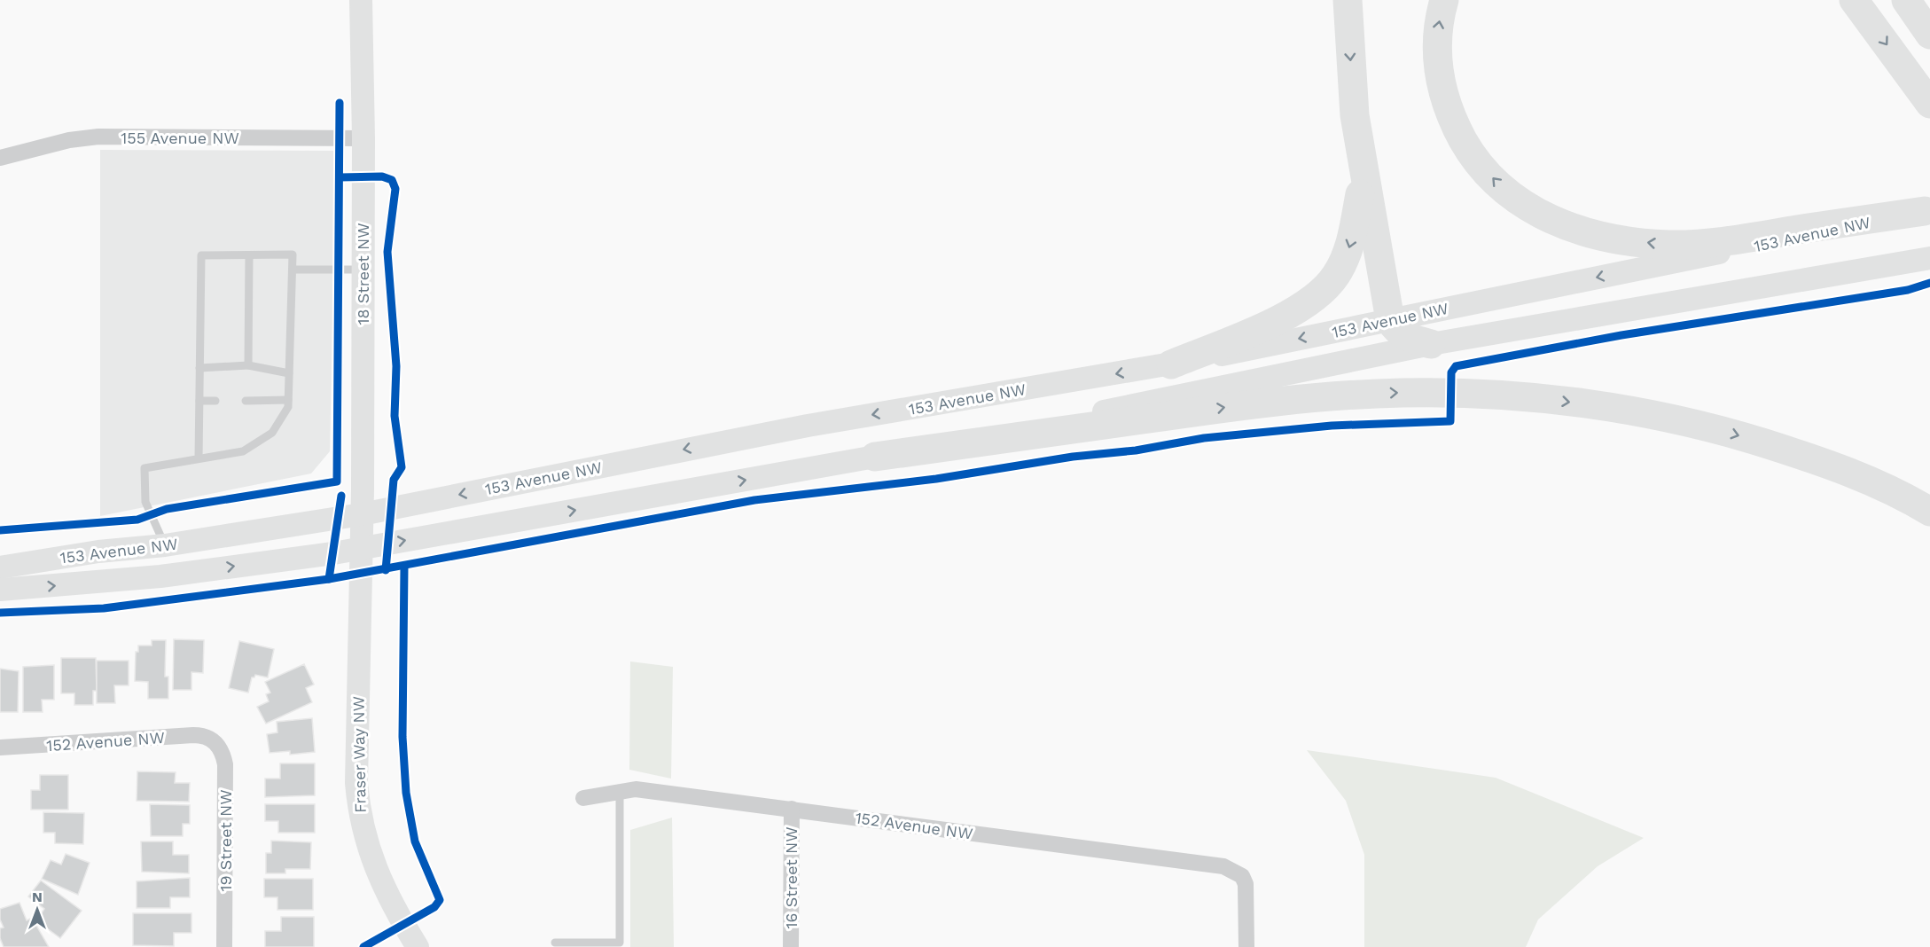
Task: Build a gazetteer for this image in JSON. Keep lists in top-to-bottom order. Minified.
{"streets":{"main road":["153 Avenue NW","18 Street NW","Fraser Way NW"],"street":["155 Avenue NW","152 Avenue NW","19 Street NW","16 Street NW"]},"crossings":[["155 Avenue NW","18 Street NW"],["153 Avenue NW","18 Street NW"],["153 Avenue NW","Fraser Way NW"],["18 Street NW","Fraser Way NW"],["152 Avenue NW","19 Street NW"],["152 Avenue NW","16 Street NW"]],"north":"top"}
